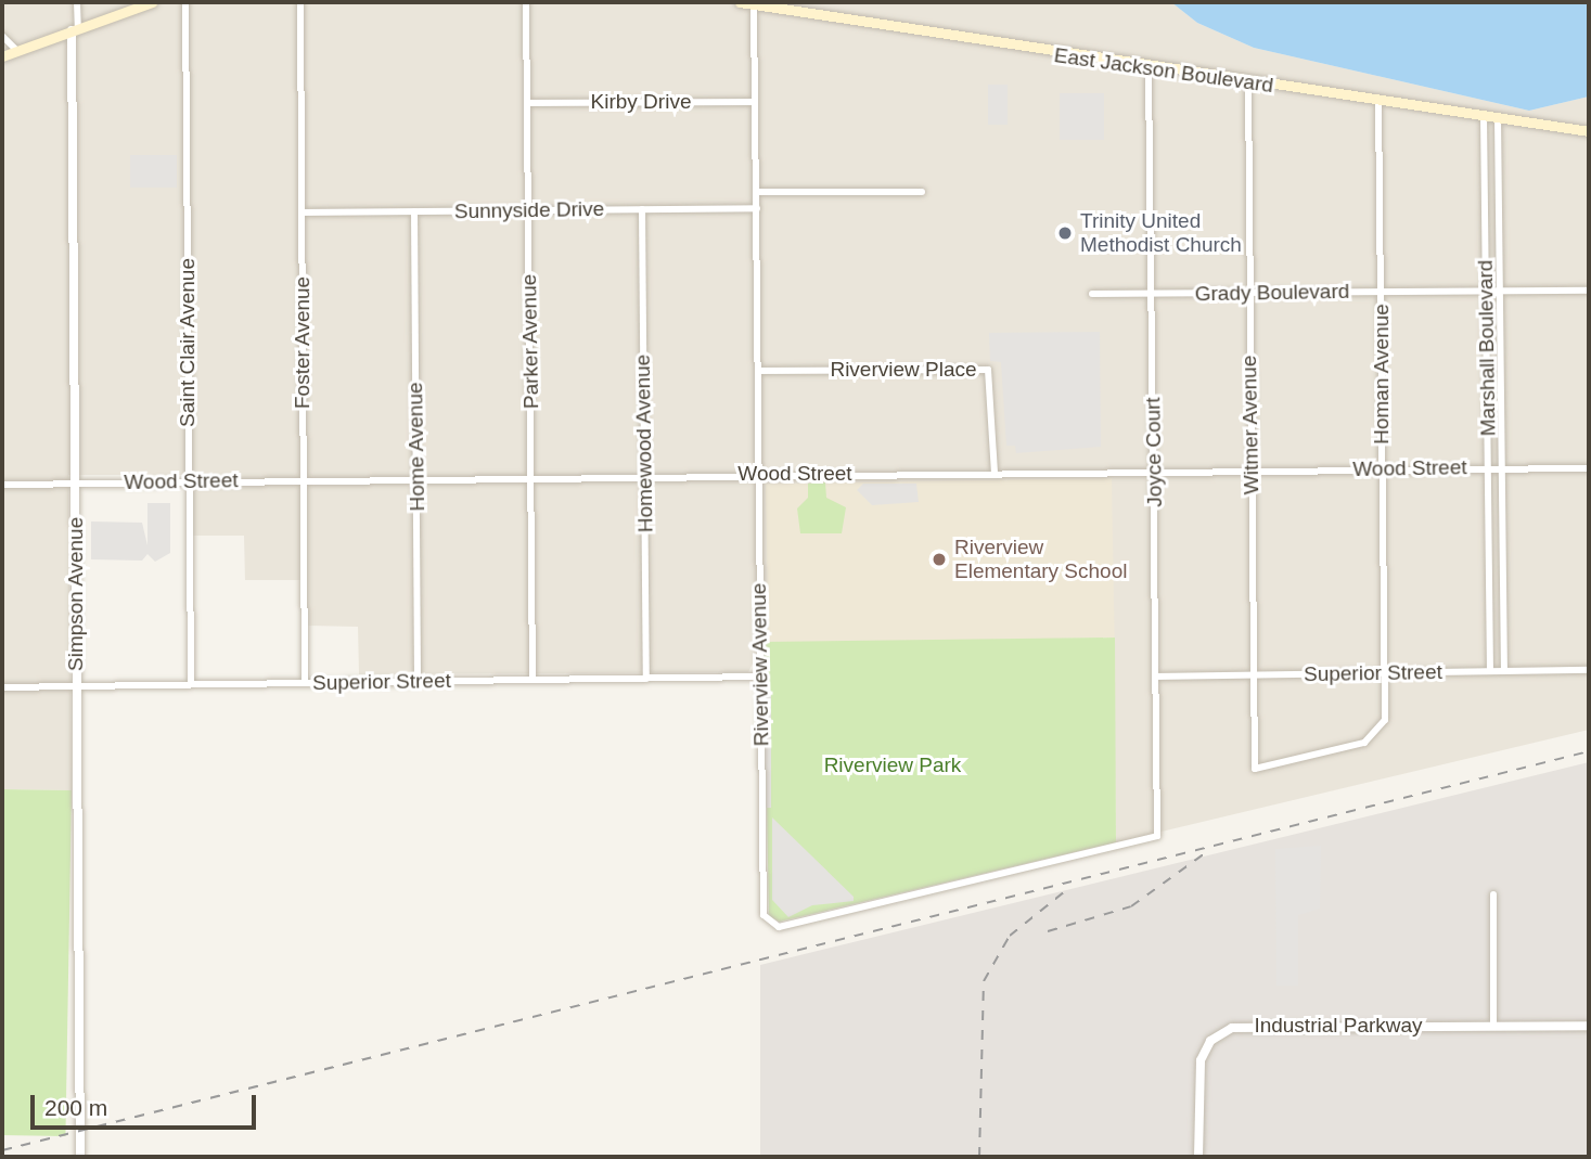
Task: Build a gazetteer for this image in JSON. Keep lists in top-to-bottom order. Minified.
{"streets":{"main road":["East Jackson Boulevard"],"street":["Kirby Drive","Sunnyside Drive","Grady Boulevard","Parker Avenue","Saint Clair Avenue","Foster Avenue","Marshall Boulevard","Riverview Place","Homan Avenue","Witmer Avenue","Homewood Avenue","Home Avenue","Joyce Court","Wood Street","Simpson Avenue","Riverview Avenue","Superior Street","Industrial Parkway"]},"crossings":[["East Jackson Boulevard","Marshall Boulevard"],["East Jackson Boulevard","Homan Avenue"],["East Jackson Boulevard","Witmer Avenue"],["East Jackson Boulevard","Joyce Court"],["East Jackson Boulevard","Riverview Avenue"],["Kirby Drive","Parker Avenue"],["Kirby Drive","Riverview Avenue"],["Sunnyside Drive","Parker Avenue"],["Sunnyside Drive","Foster Avenue"],["Sunnyside Drive","Homewood Avenue"],["Sunnyside Drive","Home Avenue"],["Sunnyside Drive","Riverview Avenue"],["Grady Boulevard","Marshall Boulevard"],["Grady Boulevard","Homan Avenue"],["Grady Boulevard","Witmer Avenue"],["Grady Boulevard","Joyce Court"],["Parker Avenue","Wood Street"],["Parker Avenue","Superior Street"],["Saint Clair Avenue","Wood Street"],["Saint Clair Avenue","Superior Street"],["Foster Avenue","Wood Street"],["Foster Avenue","Superior Street"],["Marshall Boulevard","Wood Street"],["Marshall Boulevard","Superior Street"],["Riverview Place","Wood Street"],["Riverview Place","Riverview Avenue"],["Homan Avenue","Witmer Avenue"],["Homan Avenue","Wood Street"],["Homan Avenue","Superior Street"],["Witmer Avenue","Wood Street"],["Witmer Avenue","Superior Street"],["Homewood Avenue","Wood Street"],["Homewood Avenue","Superior Street"],["Home Avenue","Wood Street"],["Home Avenue","Superior Street"],["Joyce Court","Wood Street"],["Joyce Court","Riverview Avenue"],["Joyce Court","Superior Street"],["Wood Street","Simpson Avenue"],["Wood Street","Riverview Avenue"],["Simpson Avenue","Superior Street"],["Riverview Avenue","Superior Street"]],"parks":["Riverview Park"],"places":["Trinity United Methodist Church","Riverview Elementary School"],"scale_bar":"200 m"}
